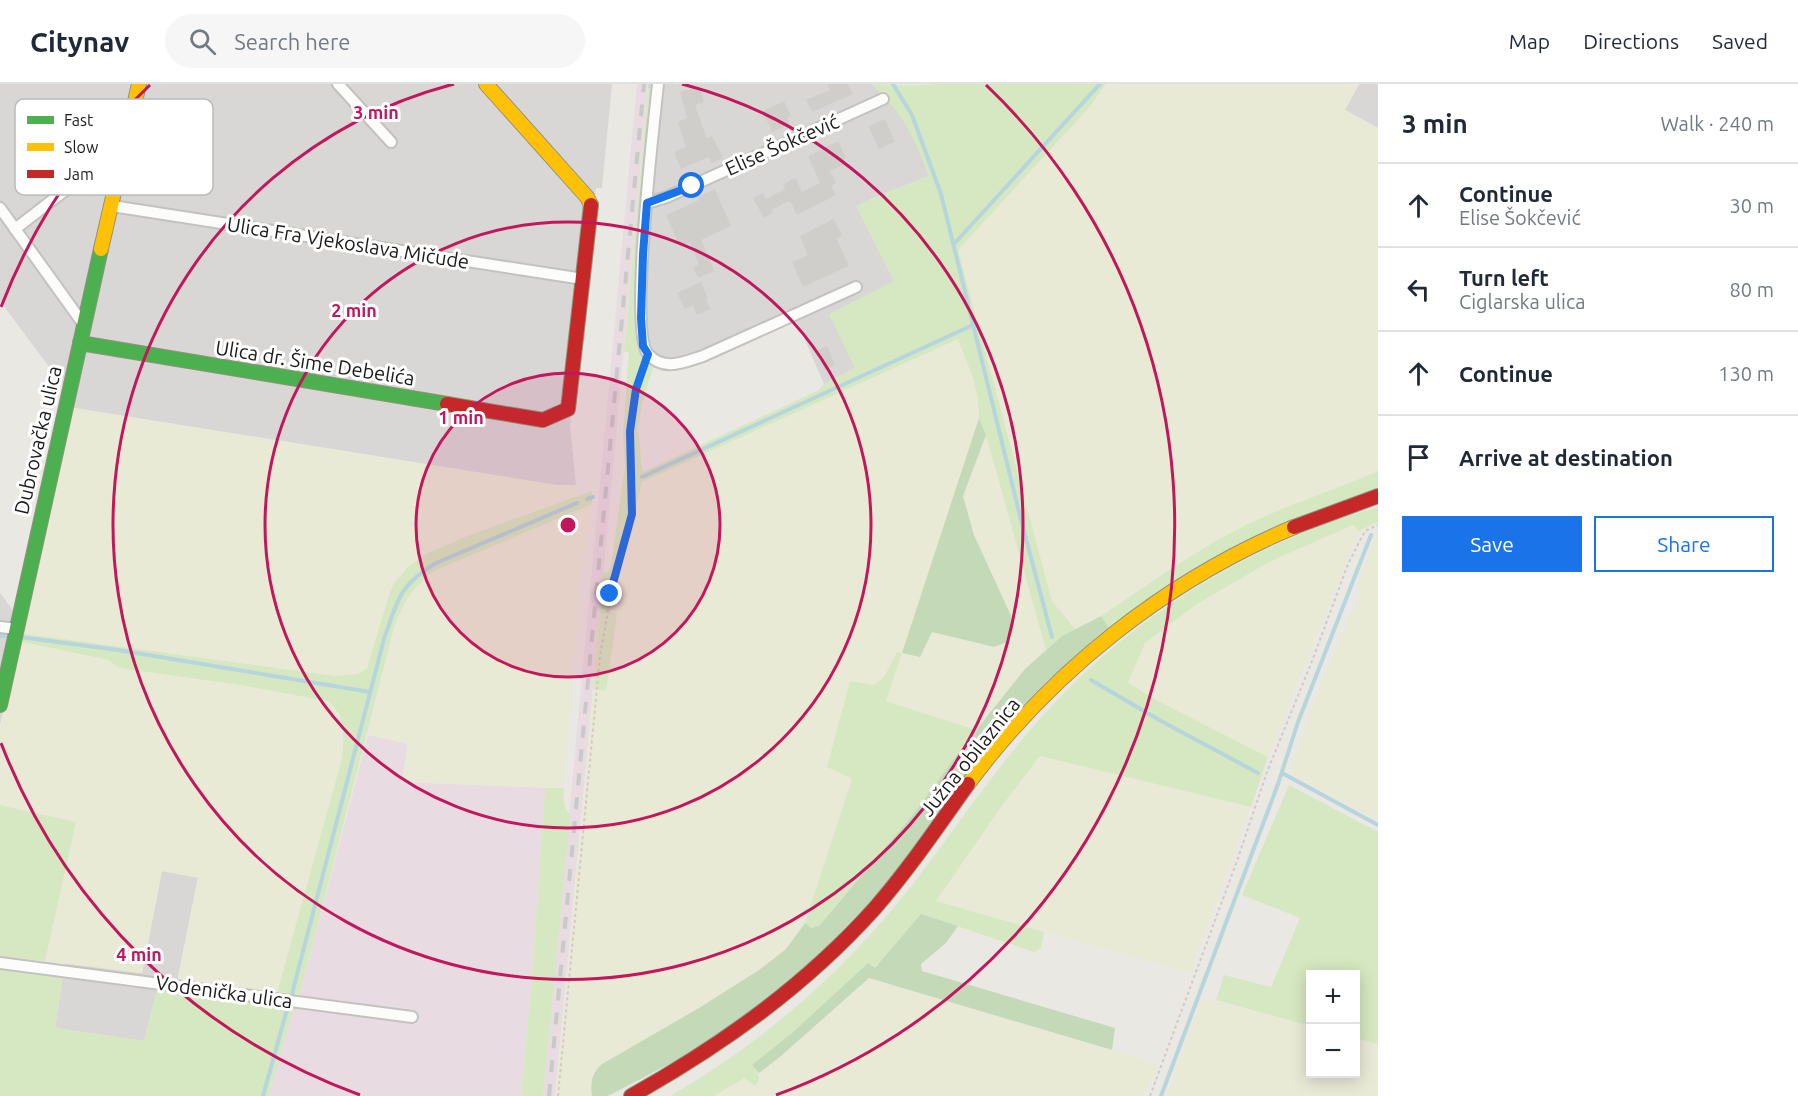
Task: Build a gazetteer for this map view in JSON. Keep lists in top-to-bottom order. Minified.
{"streets":{"street":["Elise Šokčević","Ulica Fra Vjekoslava Mičude","Ulica dr. Šime Debelića","Dubrovačka ulica","Južna obilaznica","Vodenička ulica"]},"crossings":[["Ulica Fra Vjekoslava Mičude","Ulica dr. Šime Debelića"],["Ulica Fra Vjekoslava Mičude","Dubrovačka ulica"],["Ulica dr. Šime Debelića","Dubrovačka ulica"]],"legend":["Fast","Slow","Jam"],"page":{"header":"Citynav","search":"Search here","nav":["Map","Directions","Saved"],"heading":["3 min","Walk · 240 m"],"list":[["Continue","Elise Šokčević","30 m"],["Turn left","Ciglarska ulica","80 m"],["Continue","130 m"],"Arrive at destination"],"buttons":["Save","Share"],"map_buttons":["+","−"]},"rings":["3 min","2 min","1 min","4 min"]}
